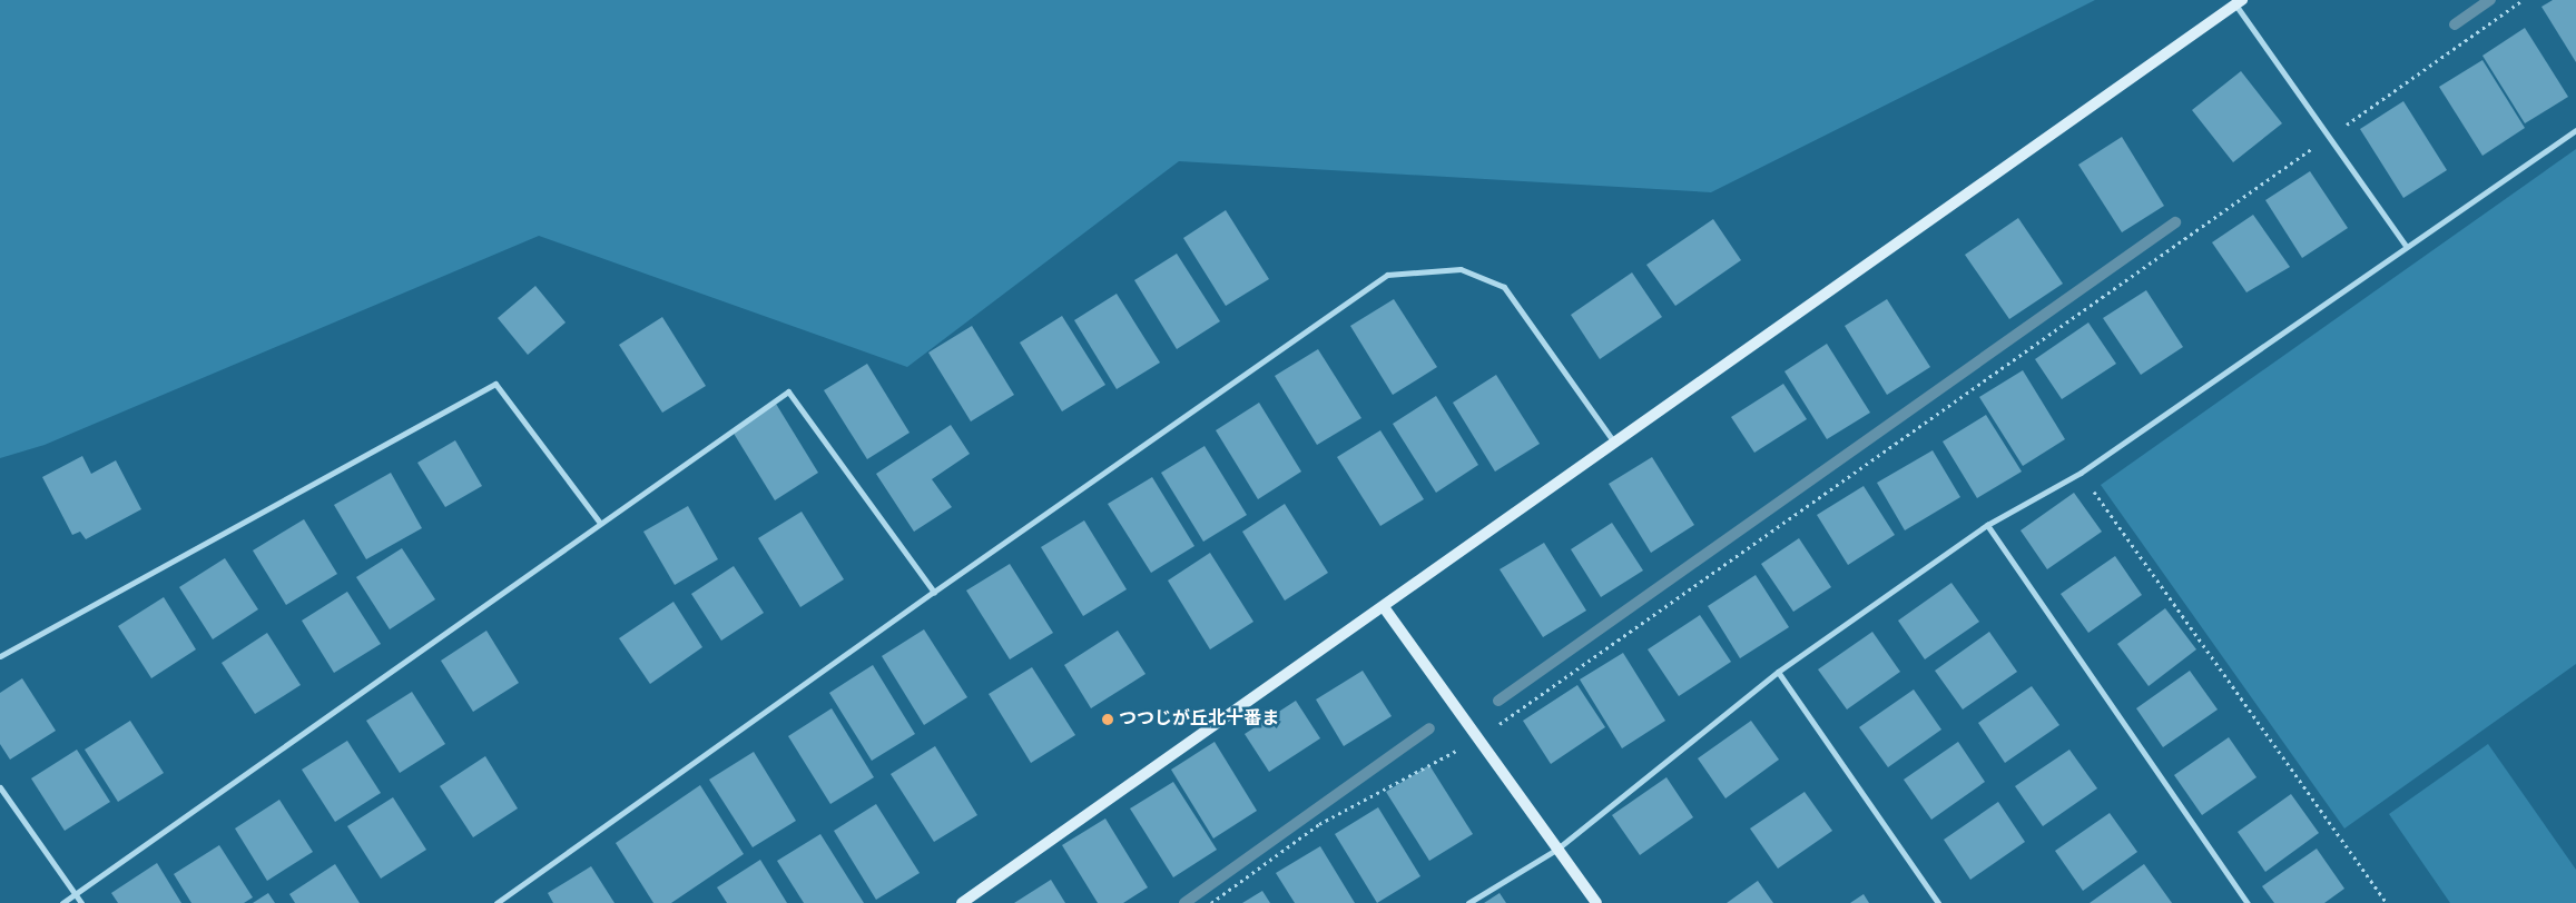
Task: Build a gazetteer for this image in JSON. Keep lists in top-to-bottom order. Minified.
{"places":["つつじが丘北十番ま"]}
